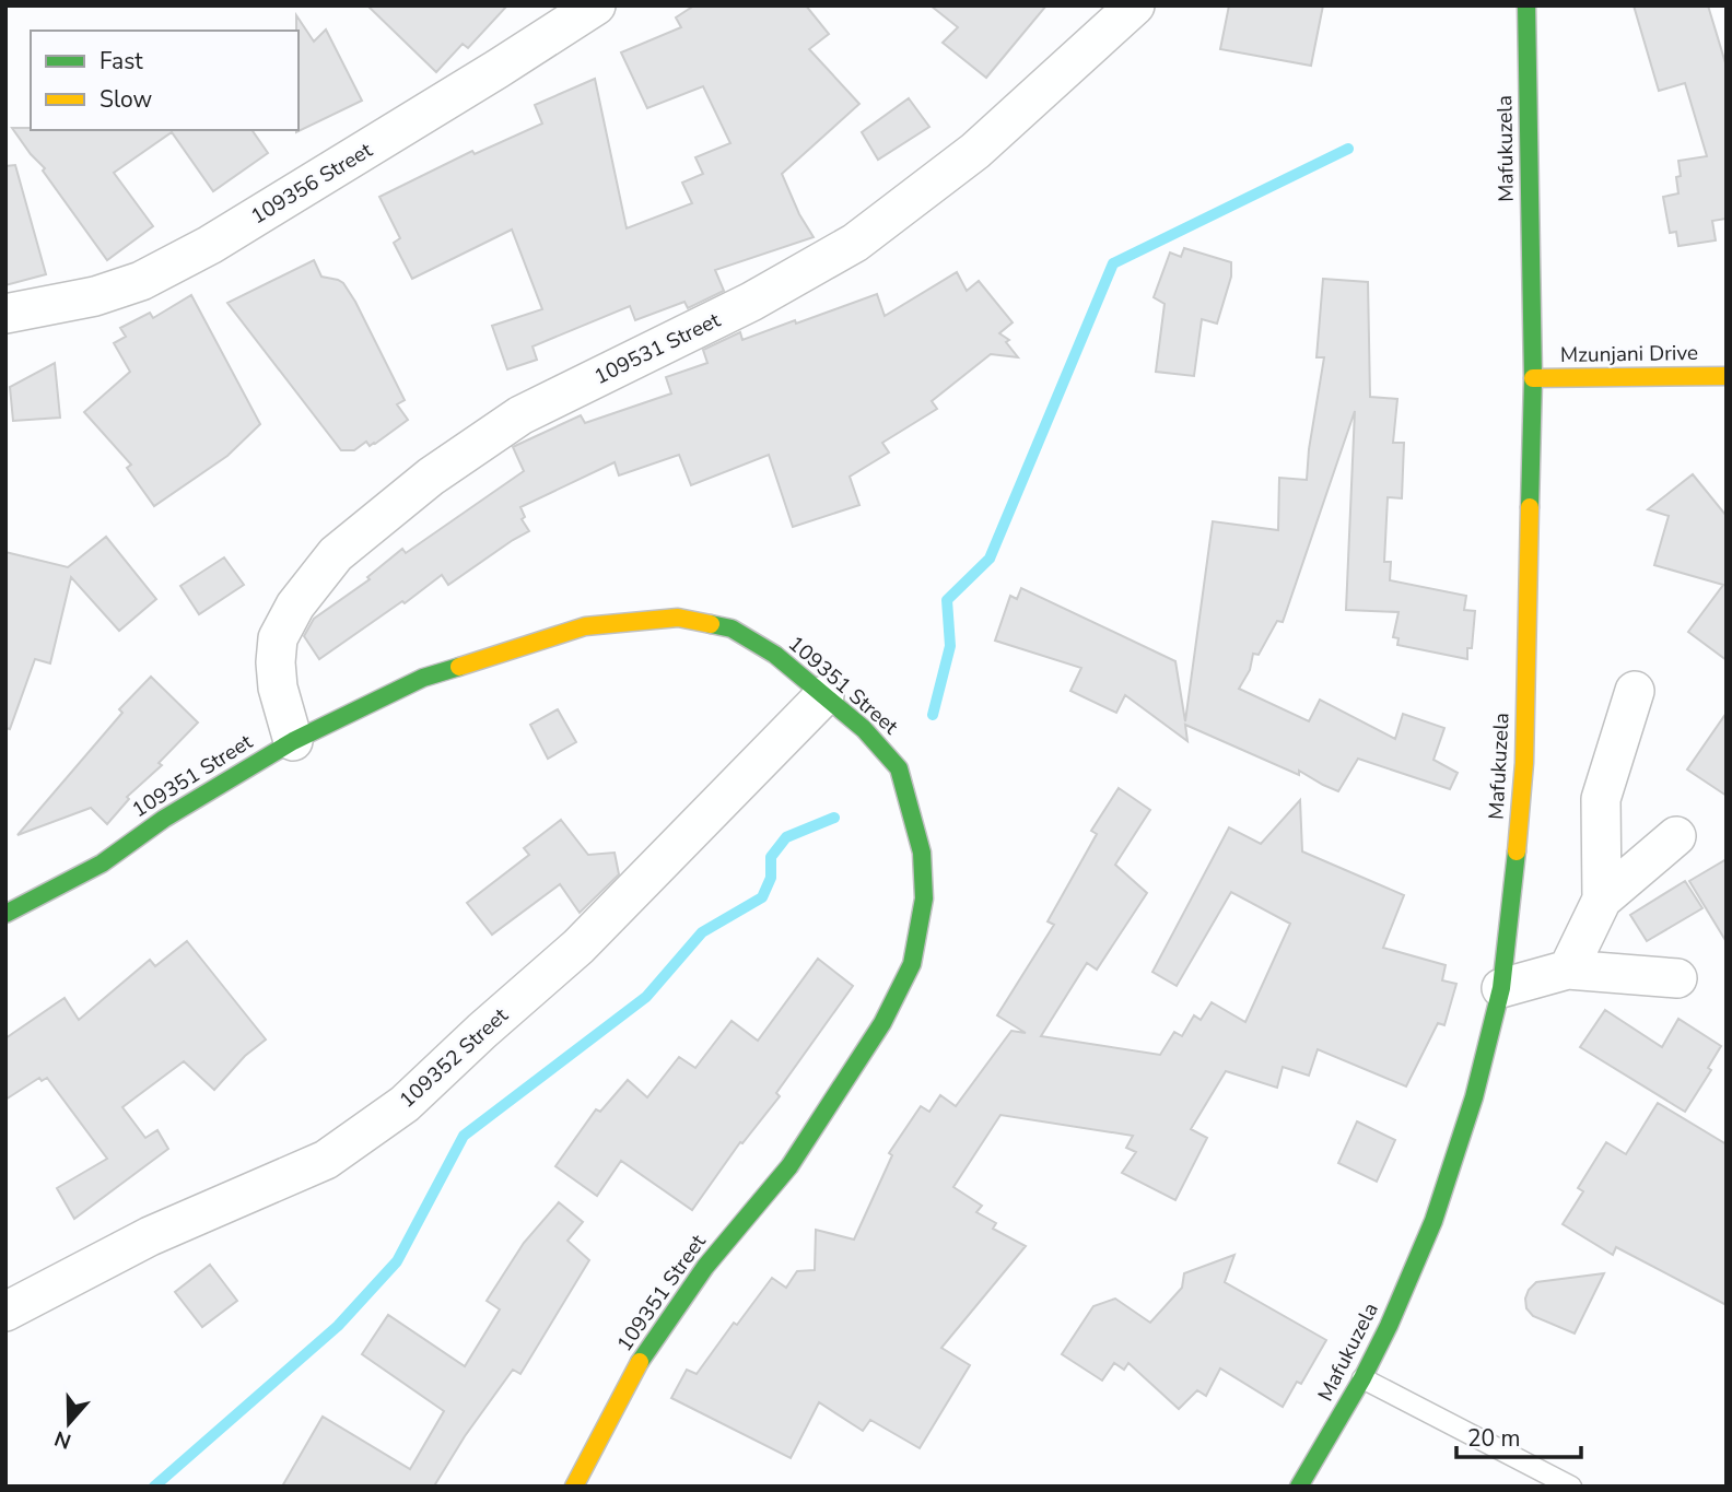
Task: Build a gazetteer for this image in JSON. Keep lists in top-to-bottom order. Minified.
{"streets":{"street":["Mafukuzela","109356 Street","109531 Street","Mzunjani Drive","109351 Street","109352 Street"]},"crossings":[["Mafukuzela","Mzunjani Drive"],["109531 Street","109351 Street"],["109351 Street","109352 Street"]],"legend":["Fast","Slow"],"scale_bar":"20 m","north":"bottom"}
